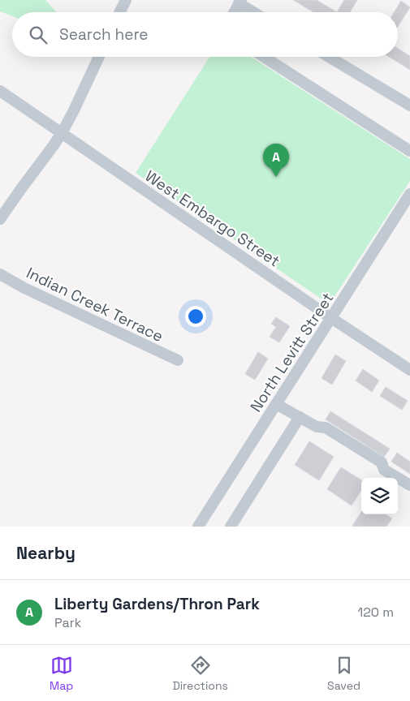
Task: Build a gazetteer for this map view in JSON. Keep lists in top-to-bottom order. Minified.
{"streets":{"street":["West Embargo Street","Indian Creek Terrace","North Levitt Street"]},"crossings":[["West Embargo Street","North Levitt Street"]],"page":{"search":"Search here","pins":"A","heading":"Nearby","list":[{"mark":"A","name":"Liberty Gardens/Thron Park","note":"Park","value":"120 m"}],"nav":["Map","Directions","Saved"]}}
